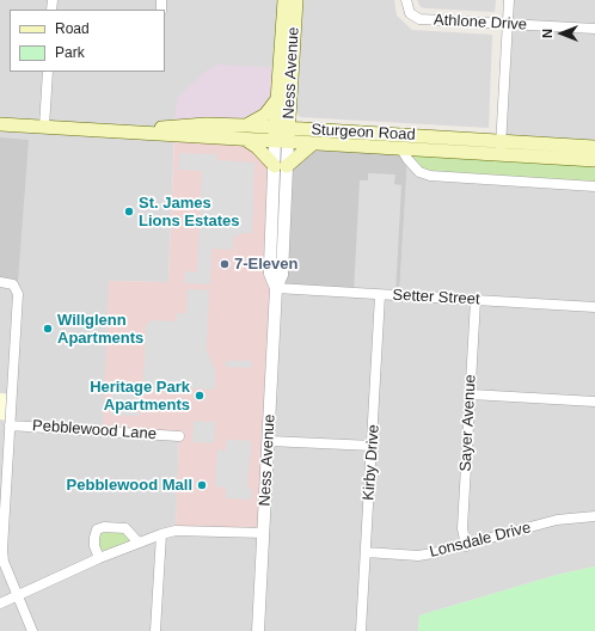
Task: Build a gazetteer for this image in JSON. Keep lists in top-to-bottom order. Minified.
{"streets":{"main road":["Ness Avenue","Sturgeon Road"],"street":["Athlone Drive","Setter Street","Sayer Avenue","Pebblewood Lane","Kirby Drive","Lonsdale Drive"]},"crossings":[["Ness Avenue","Sturgeon Road"],["Ness Avenue","Setter Street"],["Setter Street","Sayer Avenue"],["Setter Street","Kirby Drive"],["Sayer Avenue","Lonsdale Drive"],["Kirby Drive","Lonsdale Drive"]],"places":["St. James Lions Estates","7-Eleven","Willglenn Apartments","Heritage Park Apartments","Pebblewood Mall"],"legend":["Road","Park"],"north":"left"}
